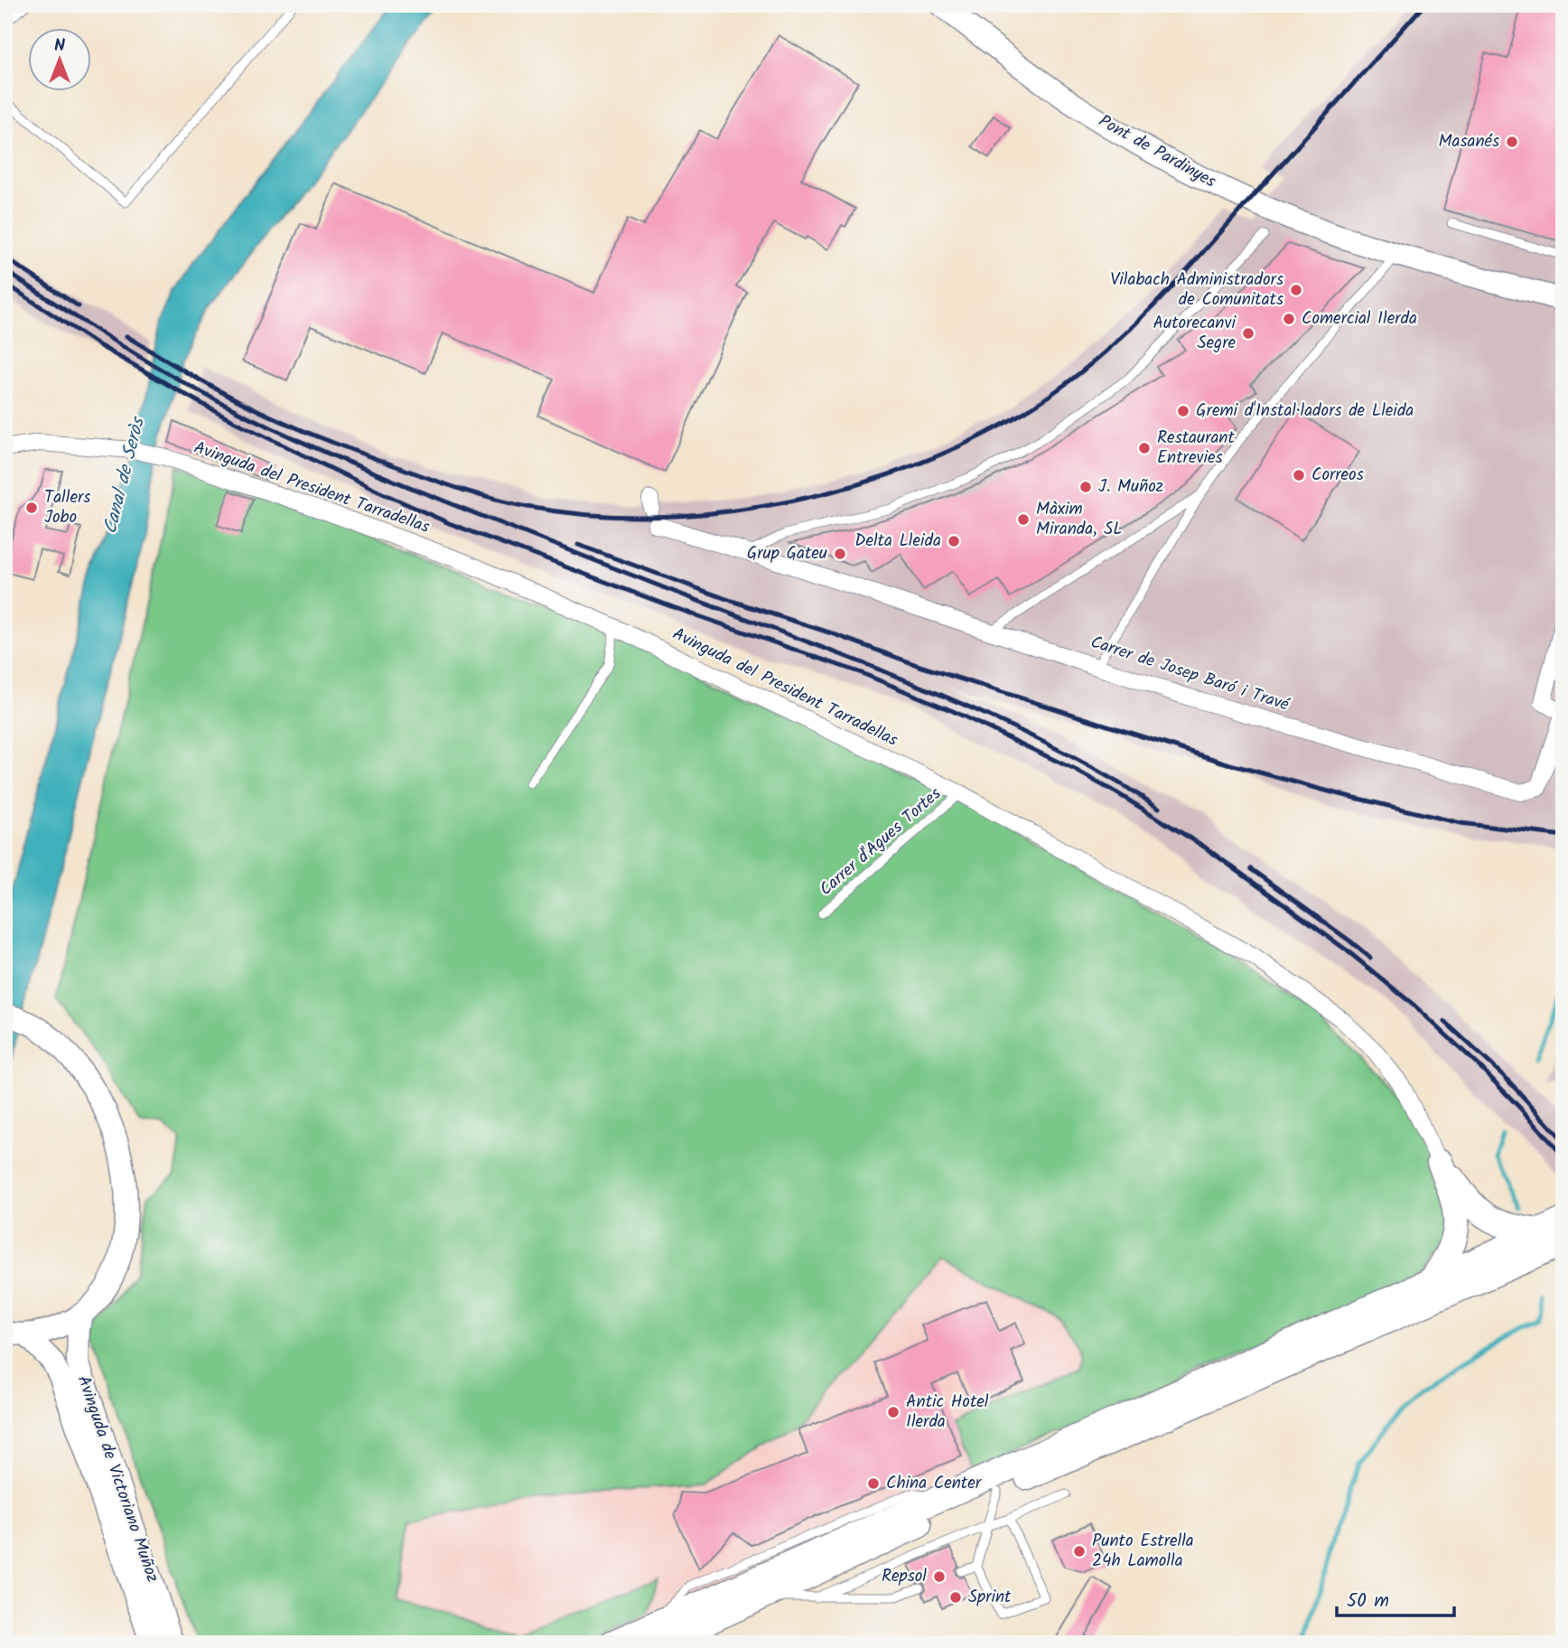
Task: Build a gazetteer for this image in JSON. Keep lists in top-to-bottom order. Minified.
{"streets":{"main road":["Pont de Pardinyes","Avinguda de Victoriano Muñoz"],"street":["Avinguda del President Tarradellas","Carrer de Josep Baró i Travé"],"lane":["Carrer d'Agues Tortes"]},"crossings":[["Avinguda del President Tarradellas","Carrer d'Agues Tortes"]],"water":["Canal de Seròs"],"places":["Masanés","Vilabach Administradors de Comunitats","Comercial Ilerda","Autorecanvi Segre","Gremi d'Instal·ladors de Lleida","Restaurant Entrevies","Correos","J. Muñoz","Tallers Jobo","Màxim Miranda, SL","Delta Lleida","Grup Gateu","Antic Hotel Ilerda","China Center","Punto Estrella 24h Lamolla","Repsol","Sprint"],"scale_bar":"50 m","north":"top"}
